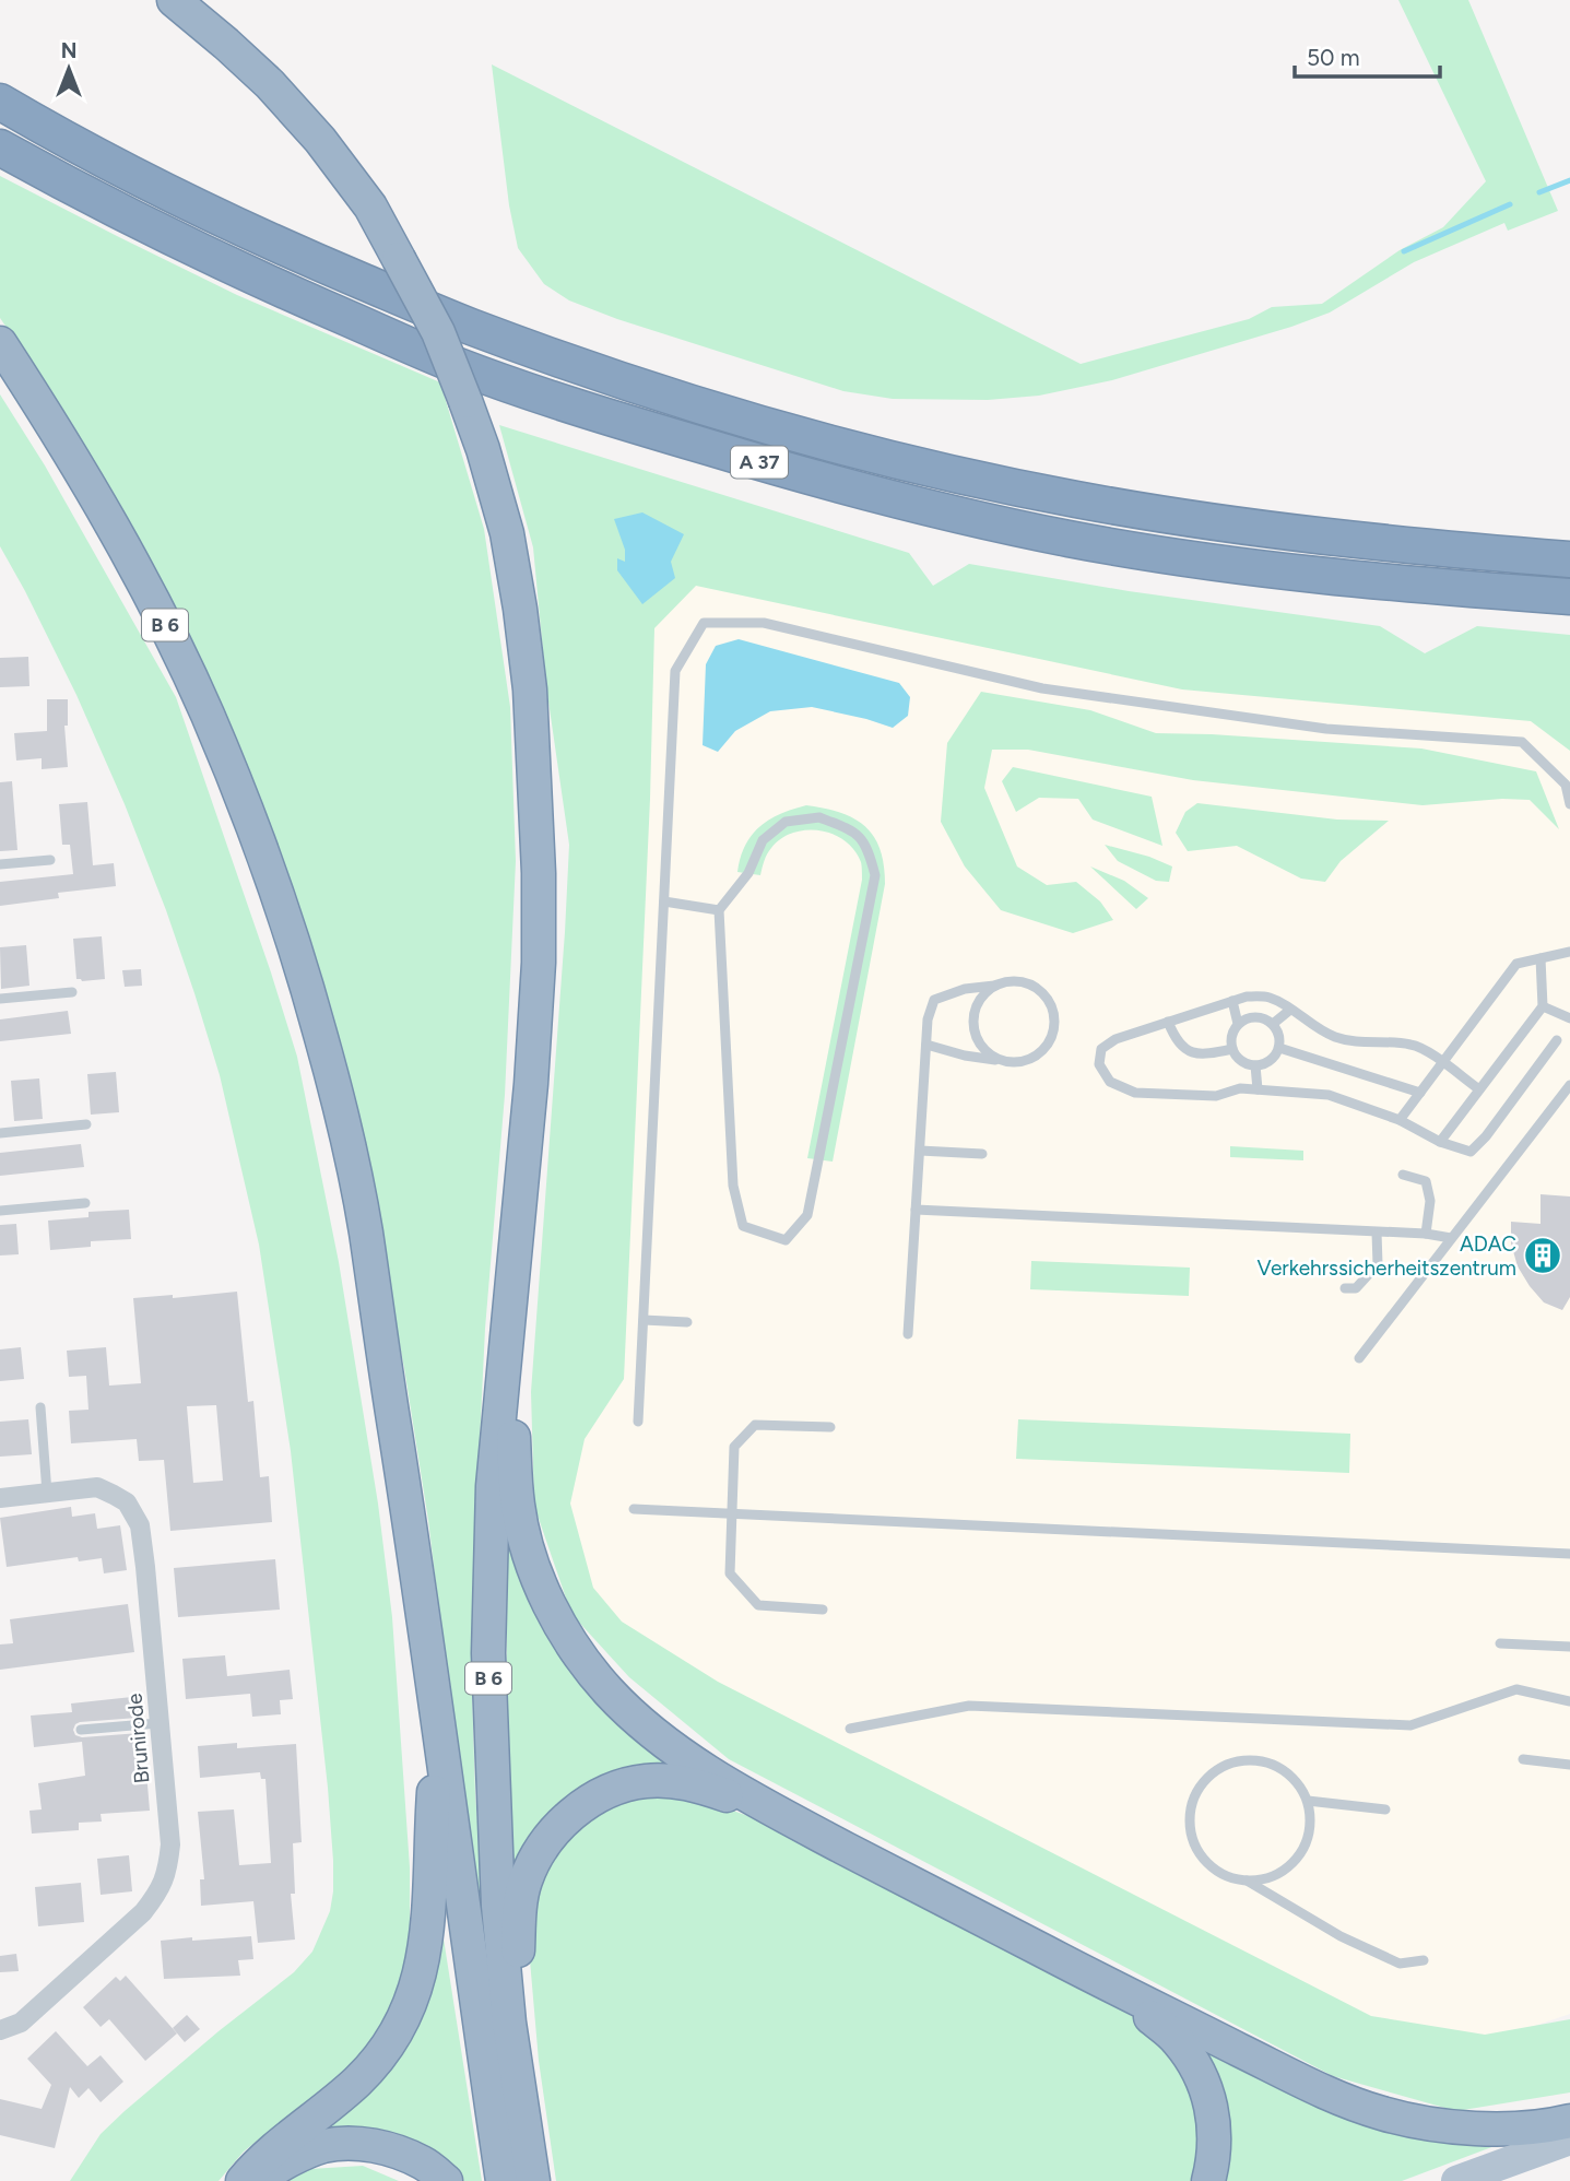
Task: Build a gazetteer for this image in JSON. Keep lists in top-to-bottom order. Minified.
{"streets":{"highway":["A 37","B 6"],"street":["Brunirode"]},"places":{"building":["ADAC Verkehrssicherheitszentrum"]},"scale_bar":"50 m","north":"top"}
